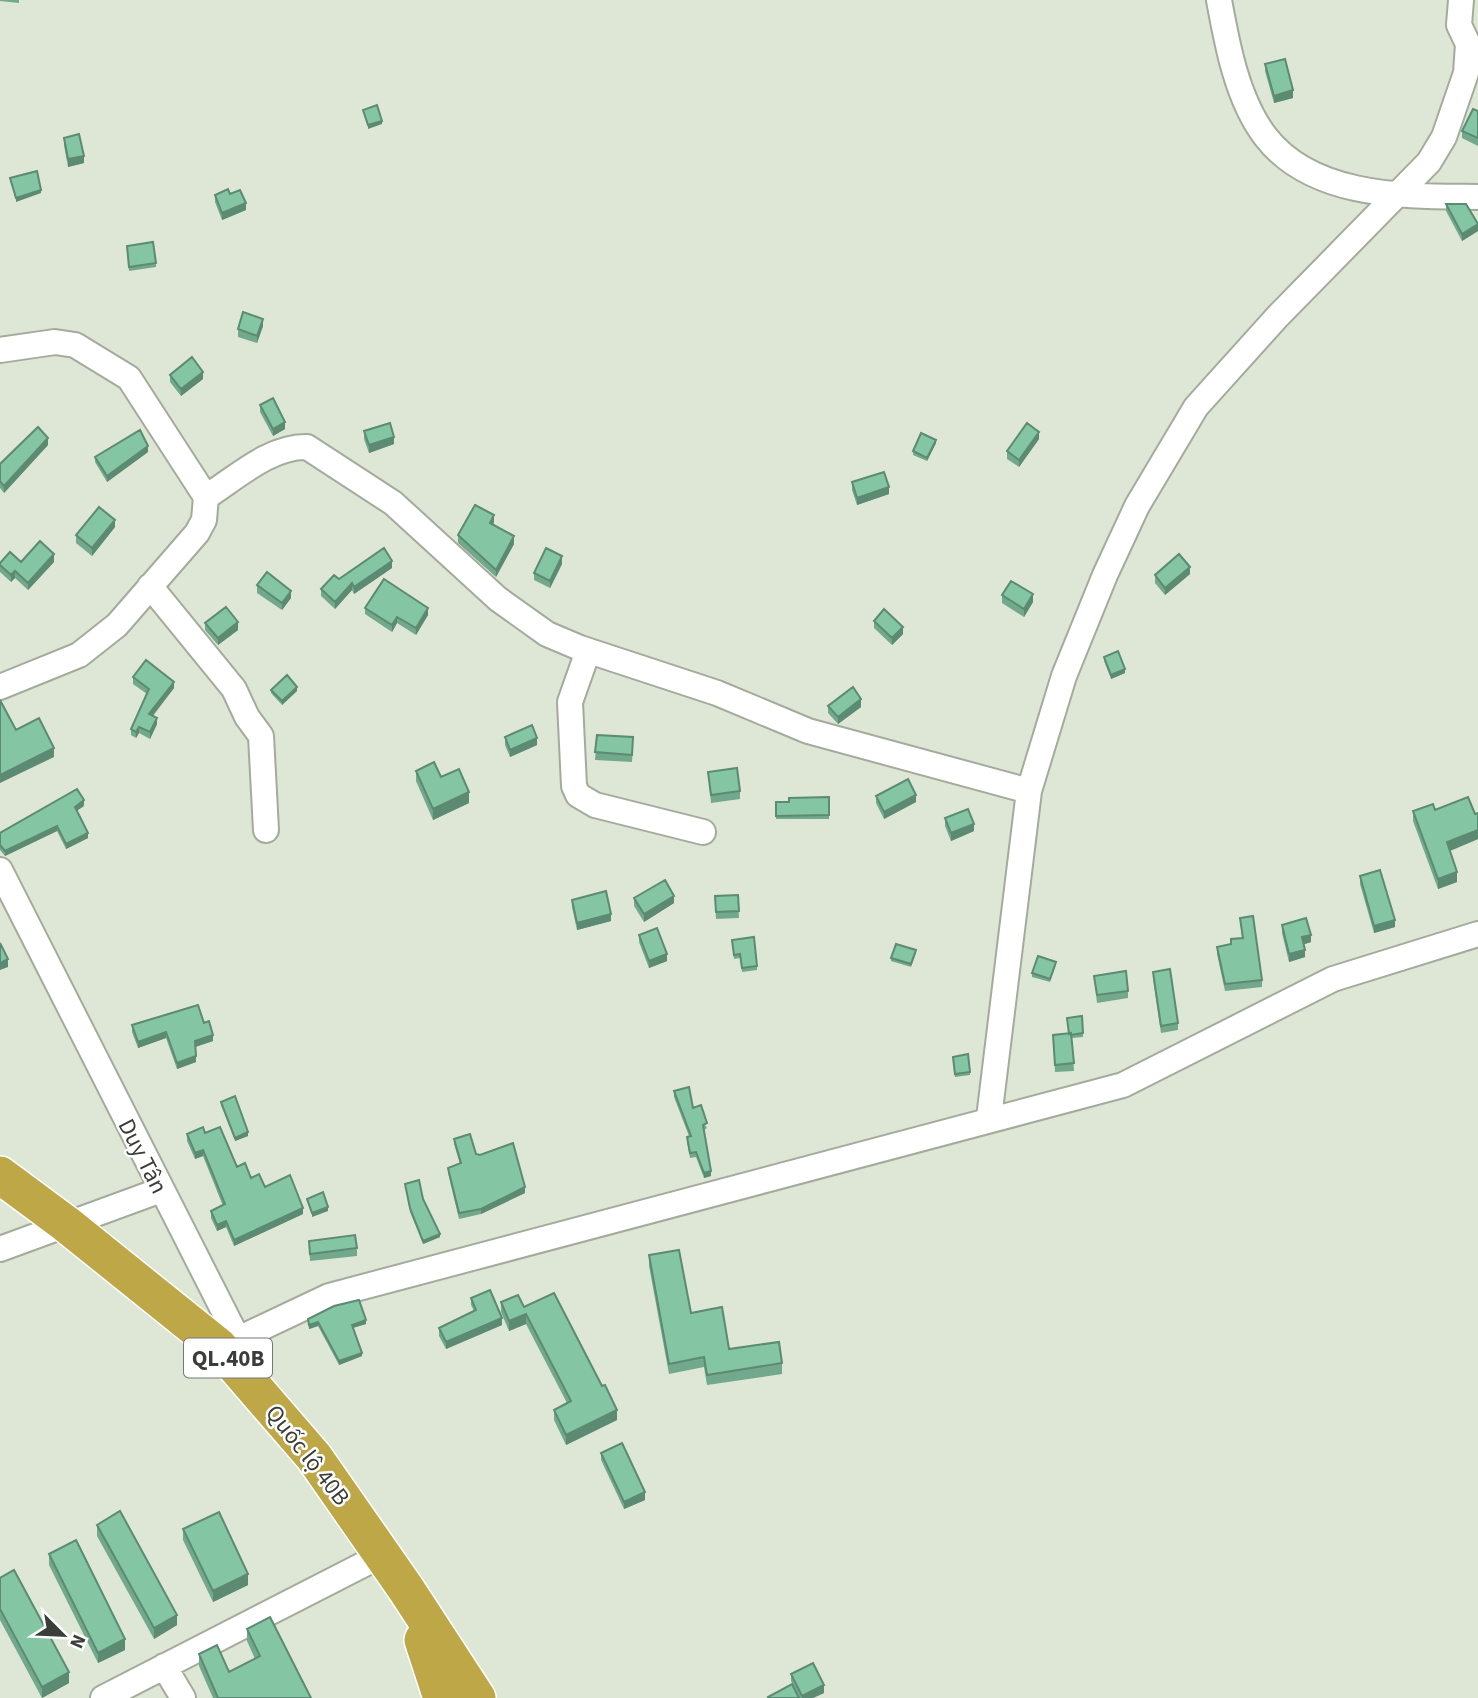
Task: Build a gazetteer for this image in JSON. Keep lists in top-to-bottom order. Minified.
{"streets":{"highway":["QL.40B","Quốc lộ 40B"],"street":["Duy Tân"]},"crossings":[["Duy Tân","Quốc lộ 40B"]],"north":"bottom right"}
